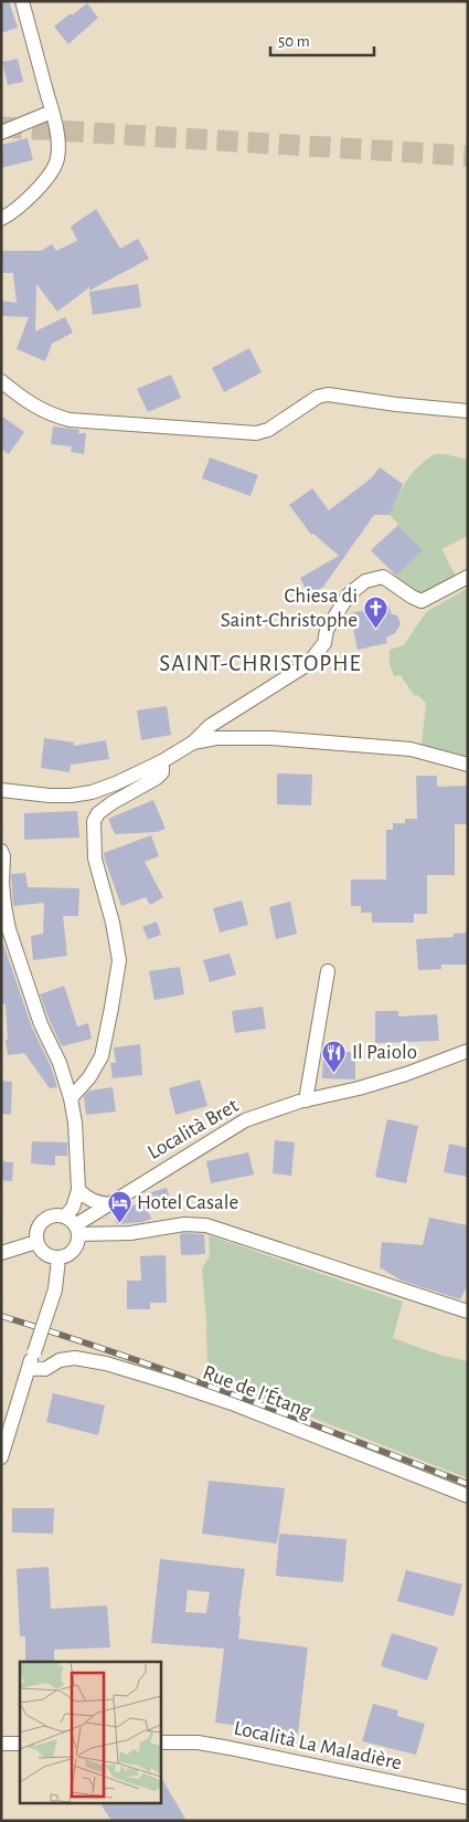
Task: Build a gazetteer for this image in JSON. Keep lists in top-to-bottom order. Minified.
{"streets":{"street":["Località Bret","Rue de l'Étang","Località La Maladière"]},"districts":["SAINT-CHRISTOPHE"],"places":{"church":["Chiesa di Saint-Christophe"],"restaurant":["Il Paiolo"],"hotel":["Hotel Casale"]},"scale_bar":"50 m"}
